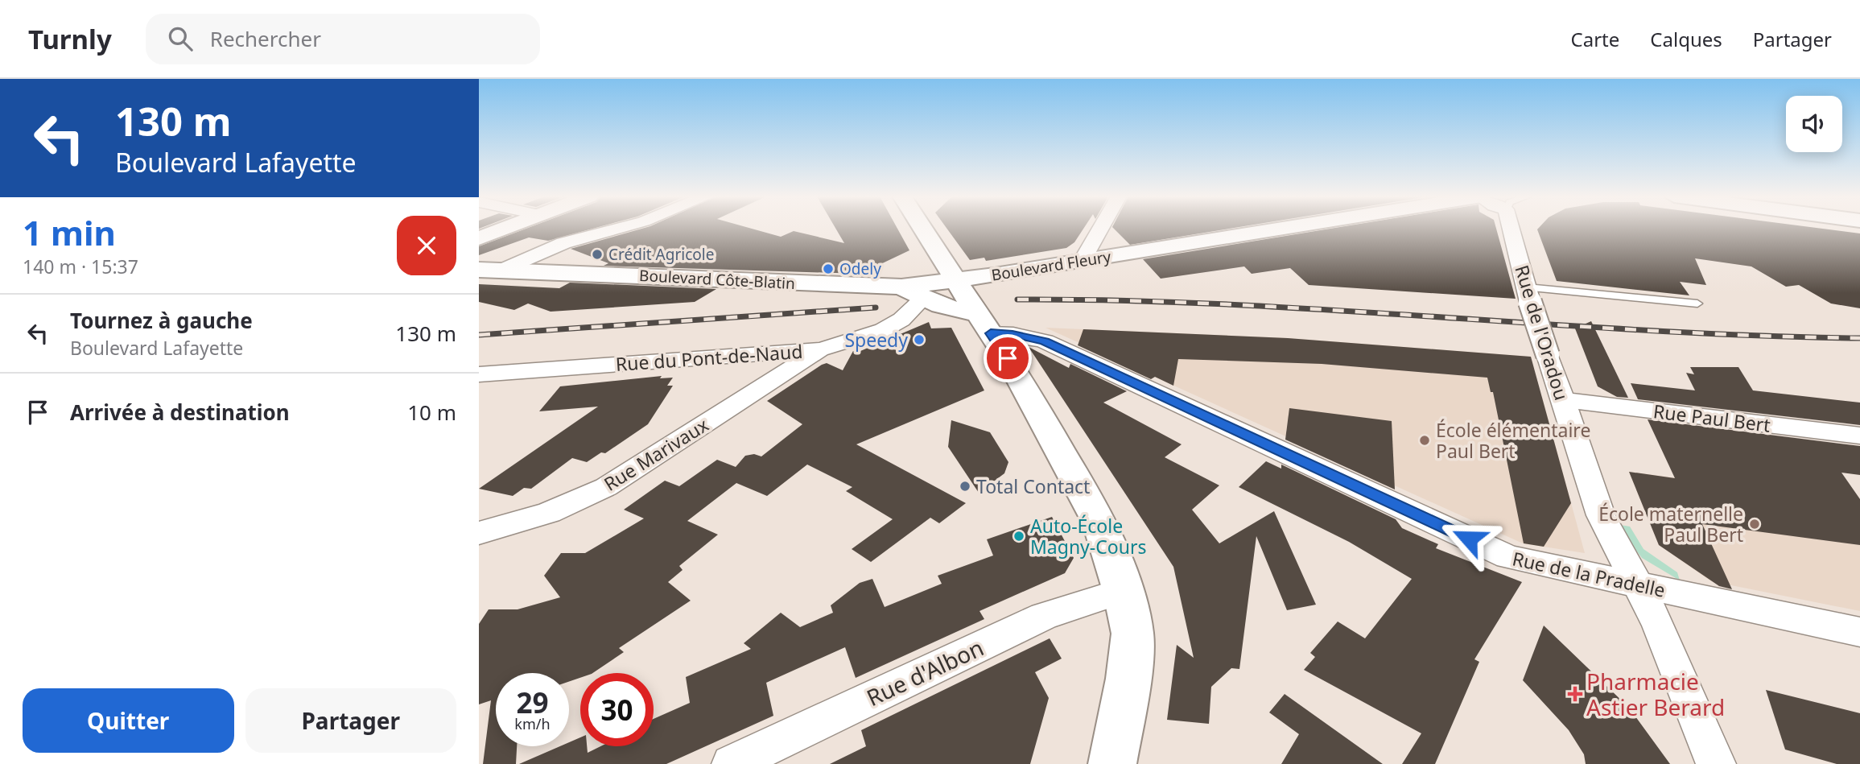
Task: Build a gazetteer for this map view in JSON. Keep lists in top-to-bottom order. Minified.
{"streets":{"main road":["Boulevard Fleury","Boulevard Côte-Blatin"],"street":["Rue de l'Oradou","Rue du Pont-de-Naud","Rue Paul Bert","Rue Marivaux","Rue de la Pradelle","Rue d'Albon"]},"crossings":[["Boulevard Fleury","Boulevard Côte-Blatin"],["Rue de l'Oradou","Rue Paul Bert"],["Rue de l'Oradou","Rue de la Pradelle"],["Rue du Pont-de-Naud","Rue Marivaux"]],"places":{"other":["Crédit Agricole","Odely","Speedy","École élémentaire Paul Bert","Total Contact","École maternelle Paul Bert","Auto-École Magny-Cours"],"health":["Pharmacie Astier Berard"]},"page":{"header":"Turnly","search":"Rechercher","nav":["Carte","Calques","Partager"],"turn":["130 m","Boulevard Lafayette"],"heading":["1 min","140 m · 15:37"],"list":[{"name":"Tournez à gauche","note":"Boulevard Lafayette","value":"130 m"},{"name":"Arrivée à destination","value":"10 m"}],"speed":"29 km/h","limit":"30","buttons":["Quitter","Partager"]}}
